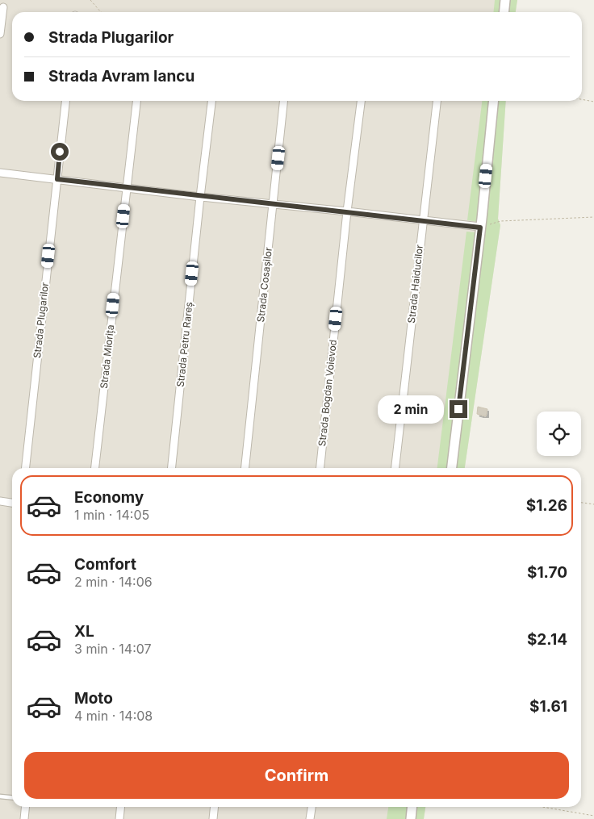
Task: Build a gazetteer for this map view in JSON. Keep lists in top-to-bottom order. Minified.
{"streets":{"street":["Strada Haiducilor","Strada Cosașilor","Strada Plugarilor","Strada Petru Rareș","Strada Miorița","Strada Bogdan Voievod"]},"page":{"banner":["Strada Plugarilor","Strada Avram Iancu"],"bubble":"2 min","list":[{"name":"Economy","note":"1 min · 14:05","value":"$1.26"},{"name":"Comfort","note":"2 min · 14:06","value":"$1.70"},{"name":"XL","note":"3 min · 14:07","value":"$2.14"},{"name":"Moto","note":"4 min · 14:08","value":"$1.61"}],"buttons":"Confirm"}}
